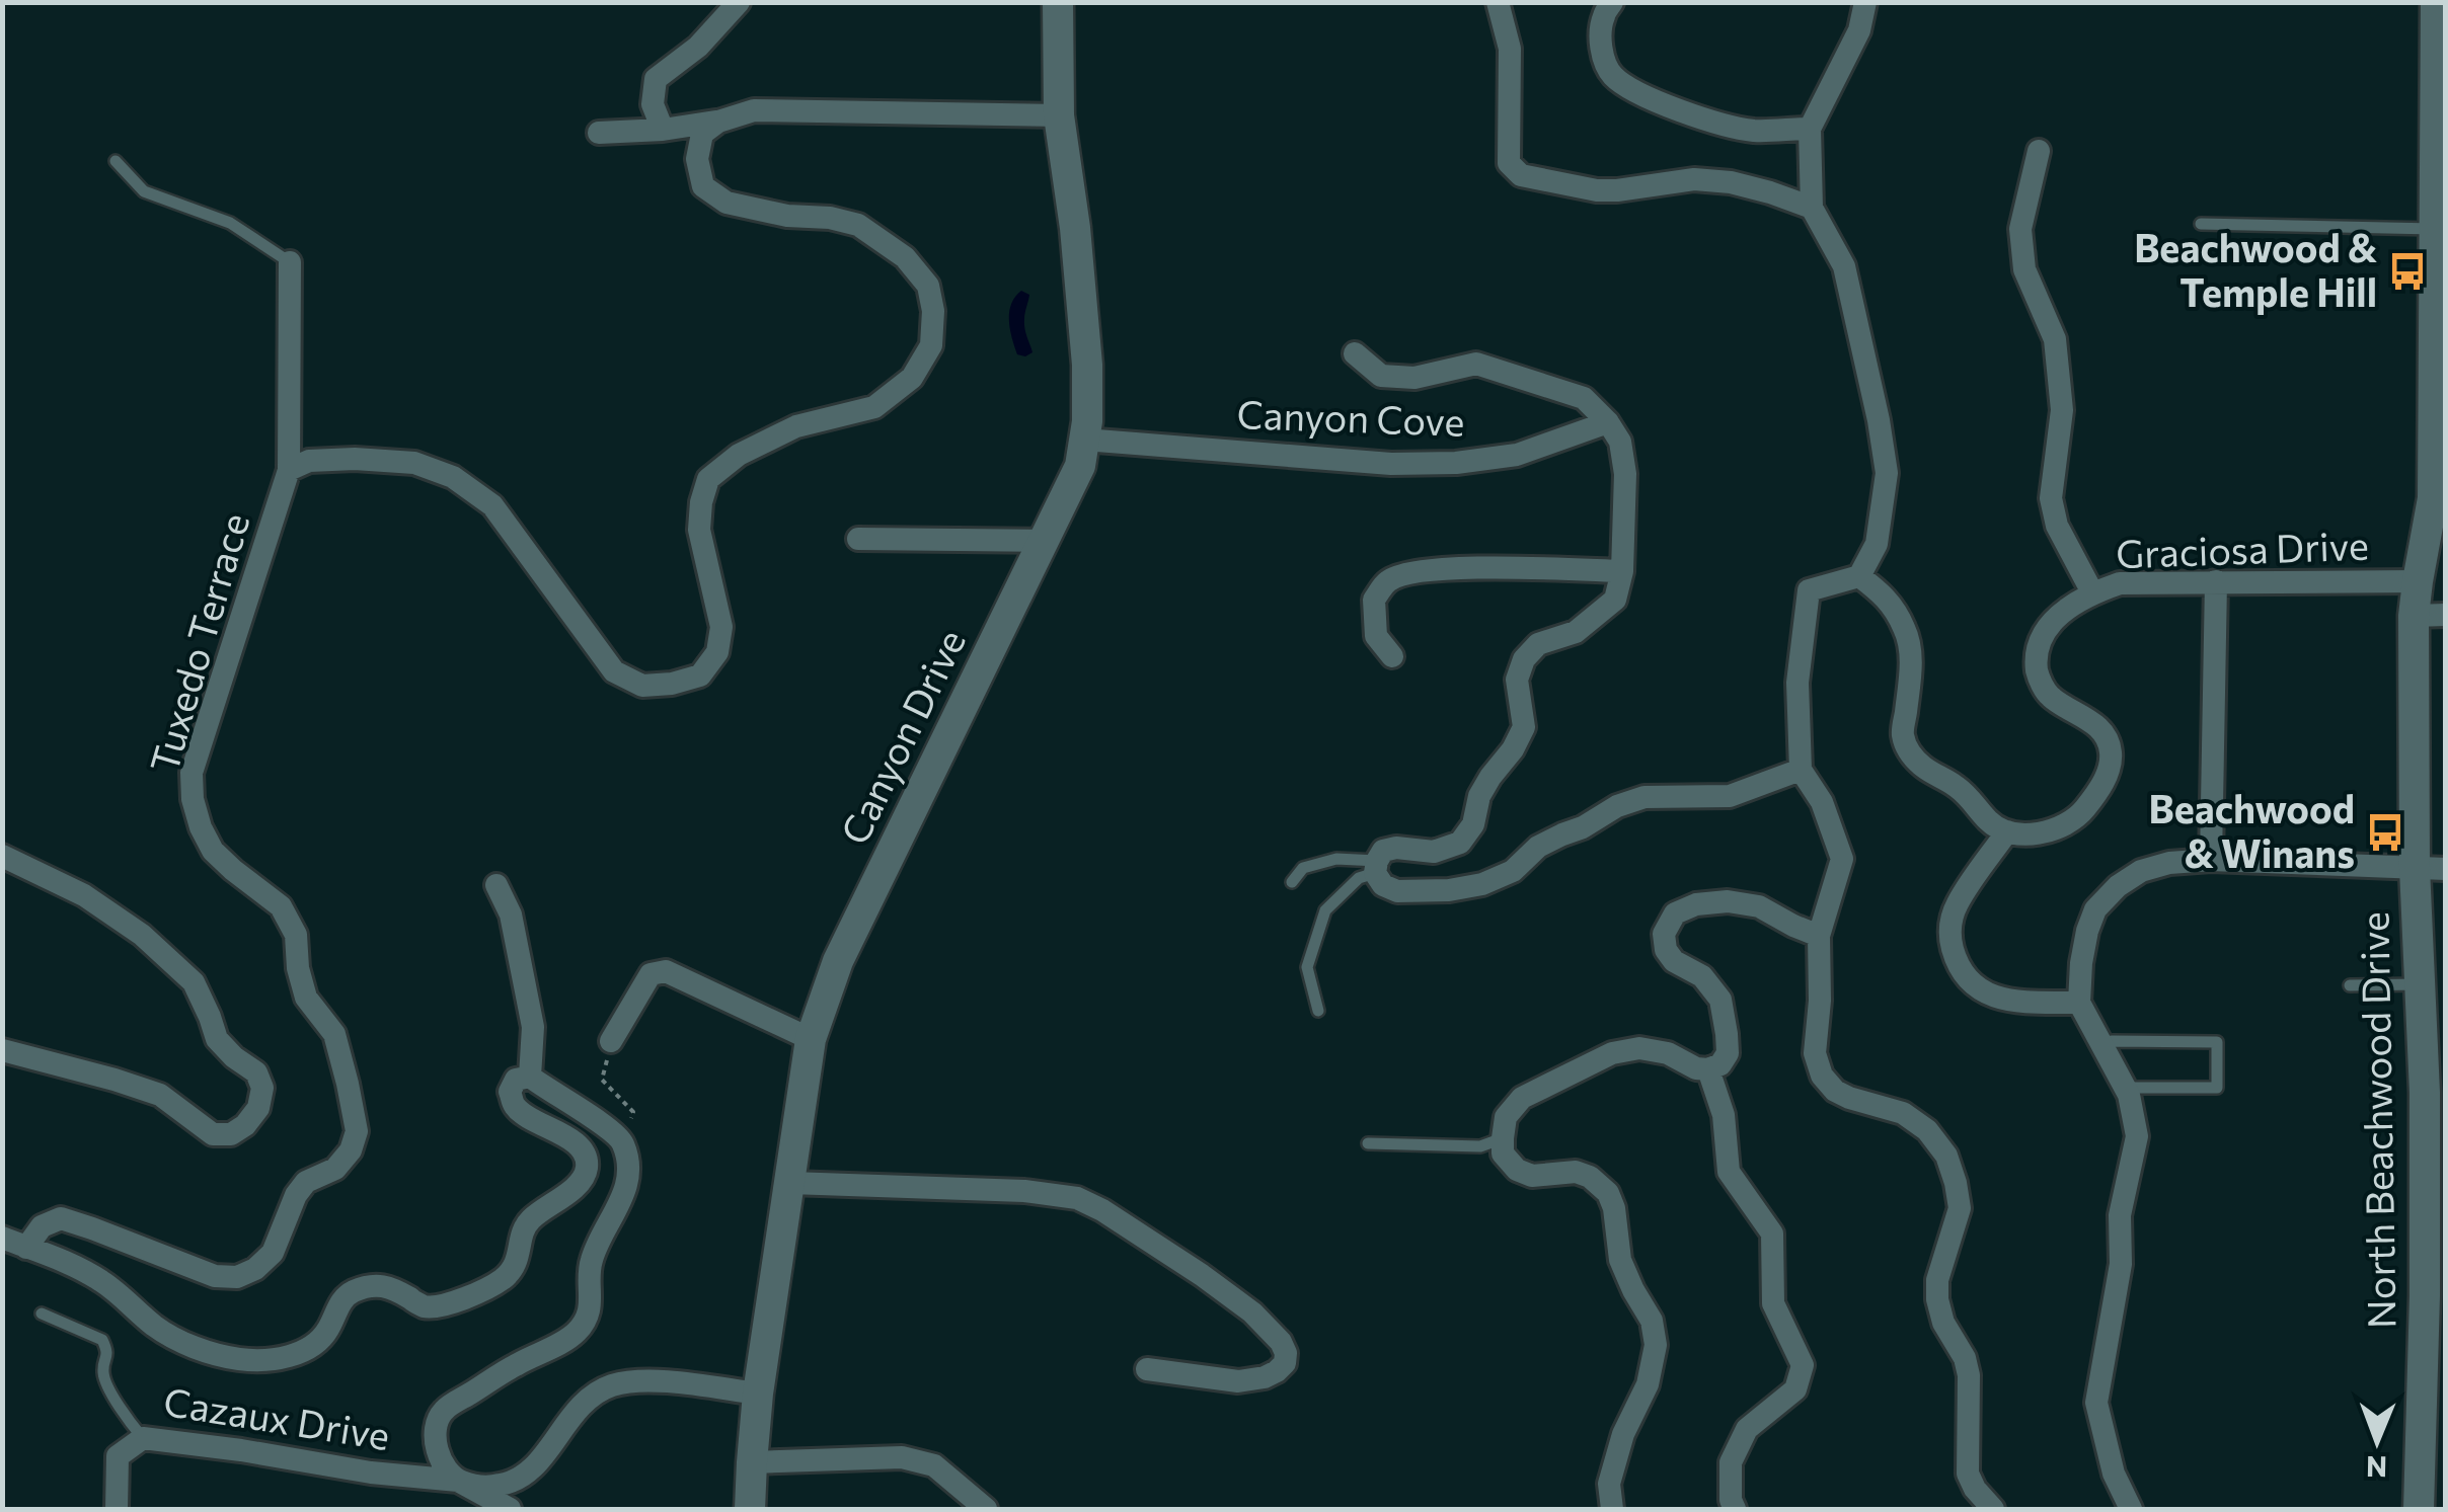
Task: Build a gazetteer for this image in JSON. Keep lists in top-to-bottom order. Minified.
{"streets":{"street":["Canyon Cove","Graciosa Drive","Tuxedo Terrace","Canyon Drive","North Beachwood Drive","Cazaux Drive"]},"crossings":[["Canyon Cove","Canyon Drive"],["Graciosa Drive","North Beachwood Drive"]],"places":{"bus stop":["Beachwood & Temple Hill","Beachwood & Winans"]},"north":"bottom"}
